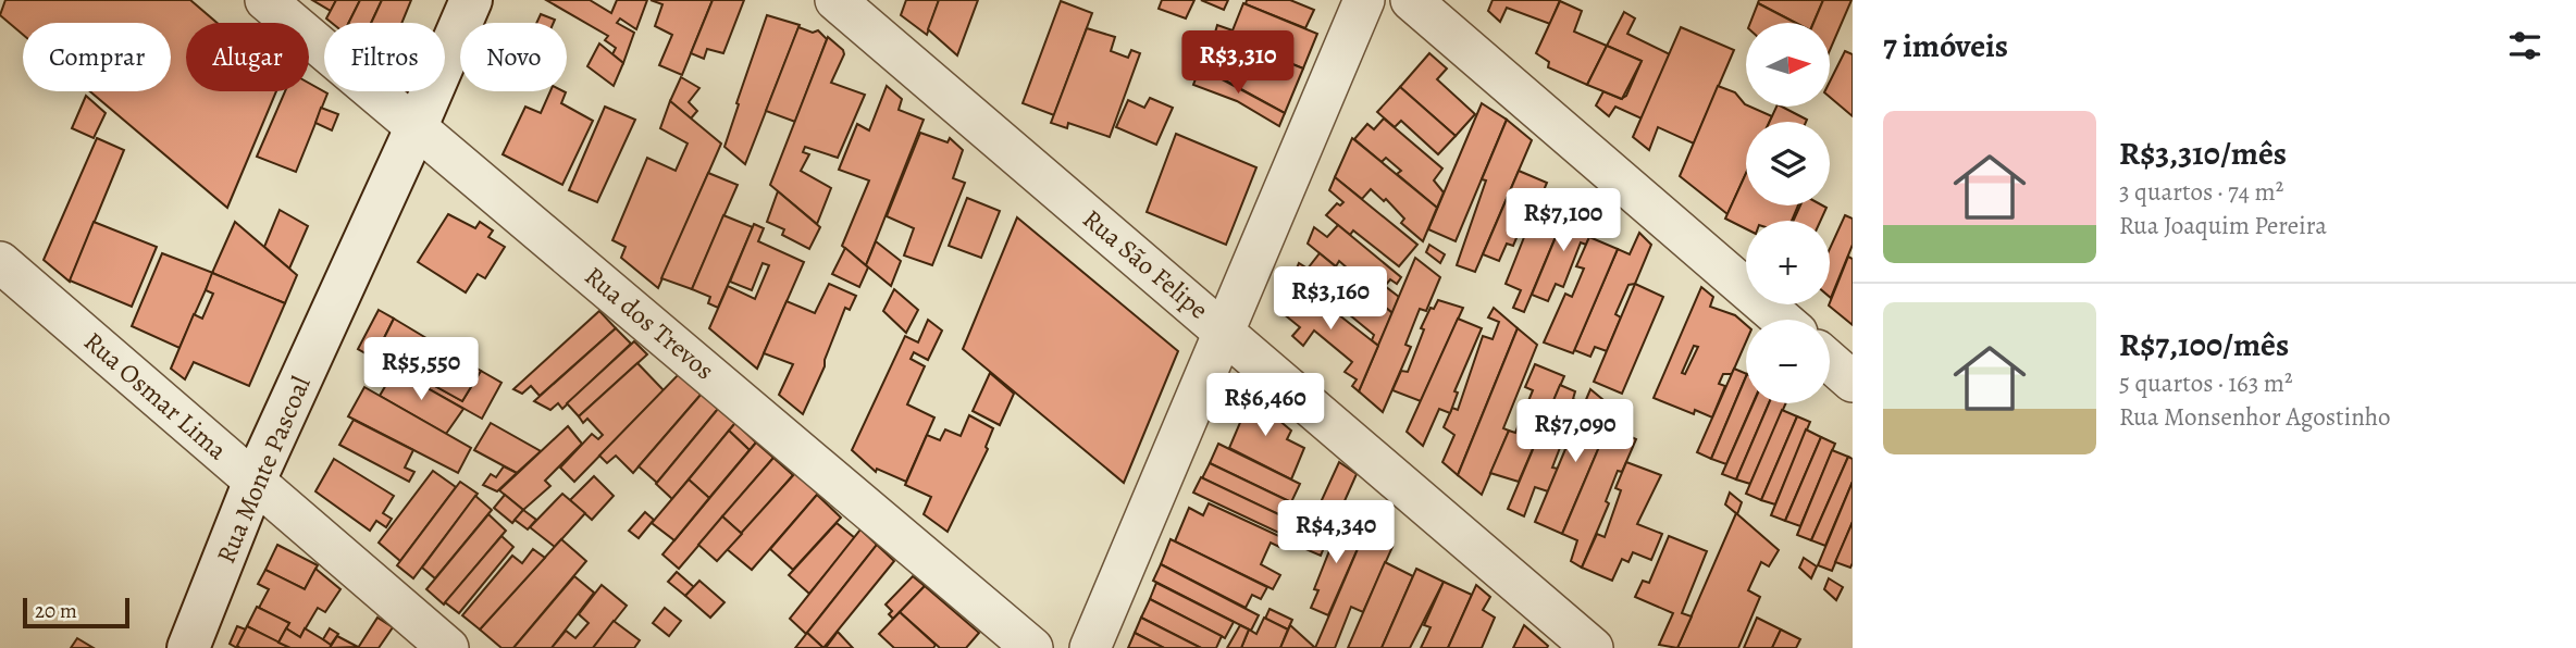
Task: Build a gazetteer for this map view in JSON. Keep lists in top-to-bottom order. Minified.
{"streets":{"street":["Rua São Felipe","Rua dos Trevos","Rua Osmar Lima","Rua Monte Pascoal"]},"crossings":[["Rua dos Trevos","Rua Monte Pascoal"],["Rua Osmar Lima","Rua Monte Pascoal"]],"scale_bar":"20 m","north":"right","page":{"heading":"7 imóveis","map_buttons":["+","−"],"chip":["Comprar","Alugar","Filtros","Novo"],"price":["R$3,310","R$7,100","R$3,160","R$5,550","R$6,460","R$7,090","R$4,340"],"list":[{"name":"R$3,310/mês","note":"3 quartos · 74 m² · Rua Joaquim Pereira"},{"name":"R$7,100/mês","note":"5 quartos · 163 m² · Rua Monsenhor Agostinho"}],"scale":"20 m"}}
